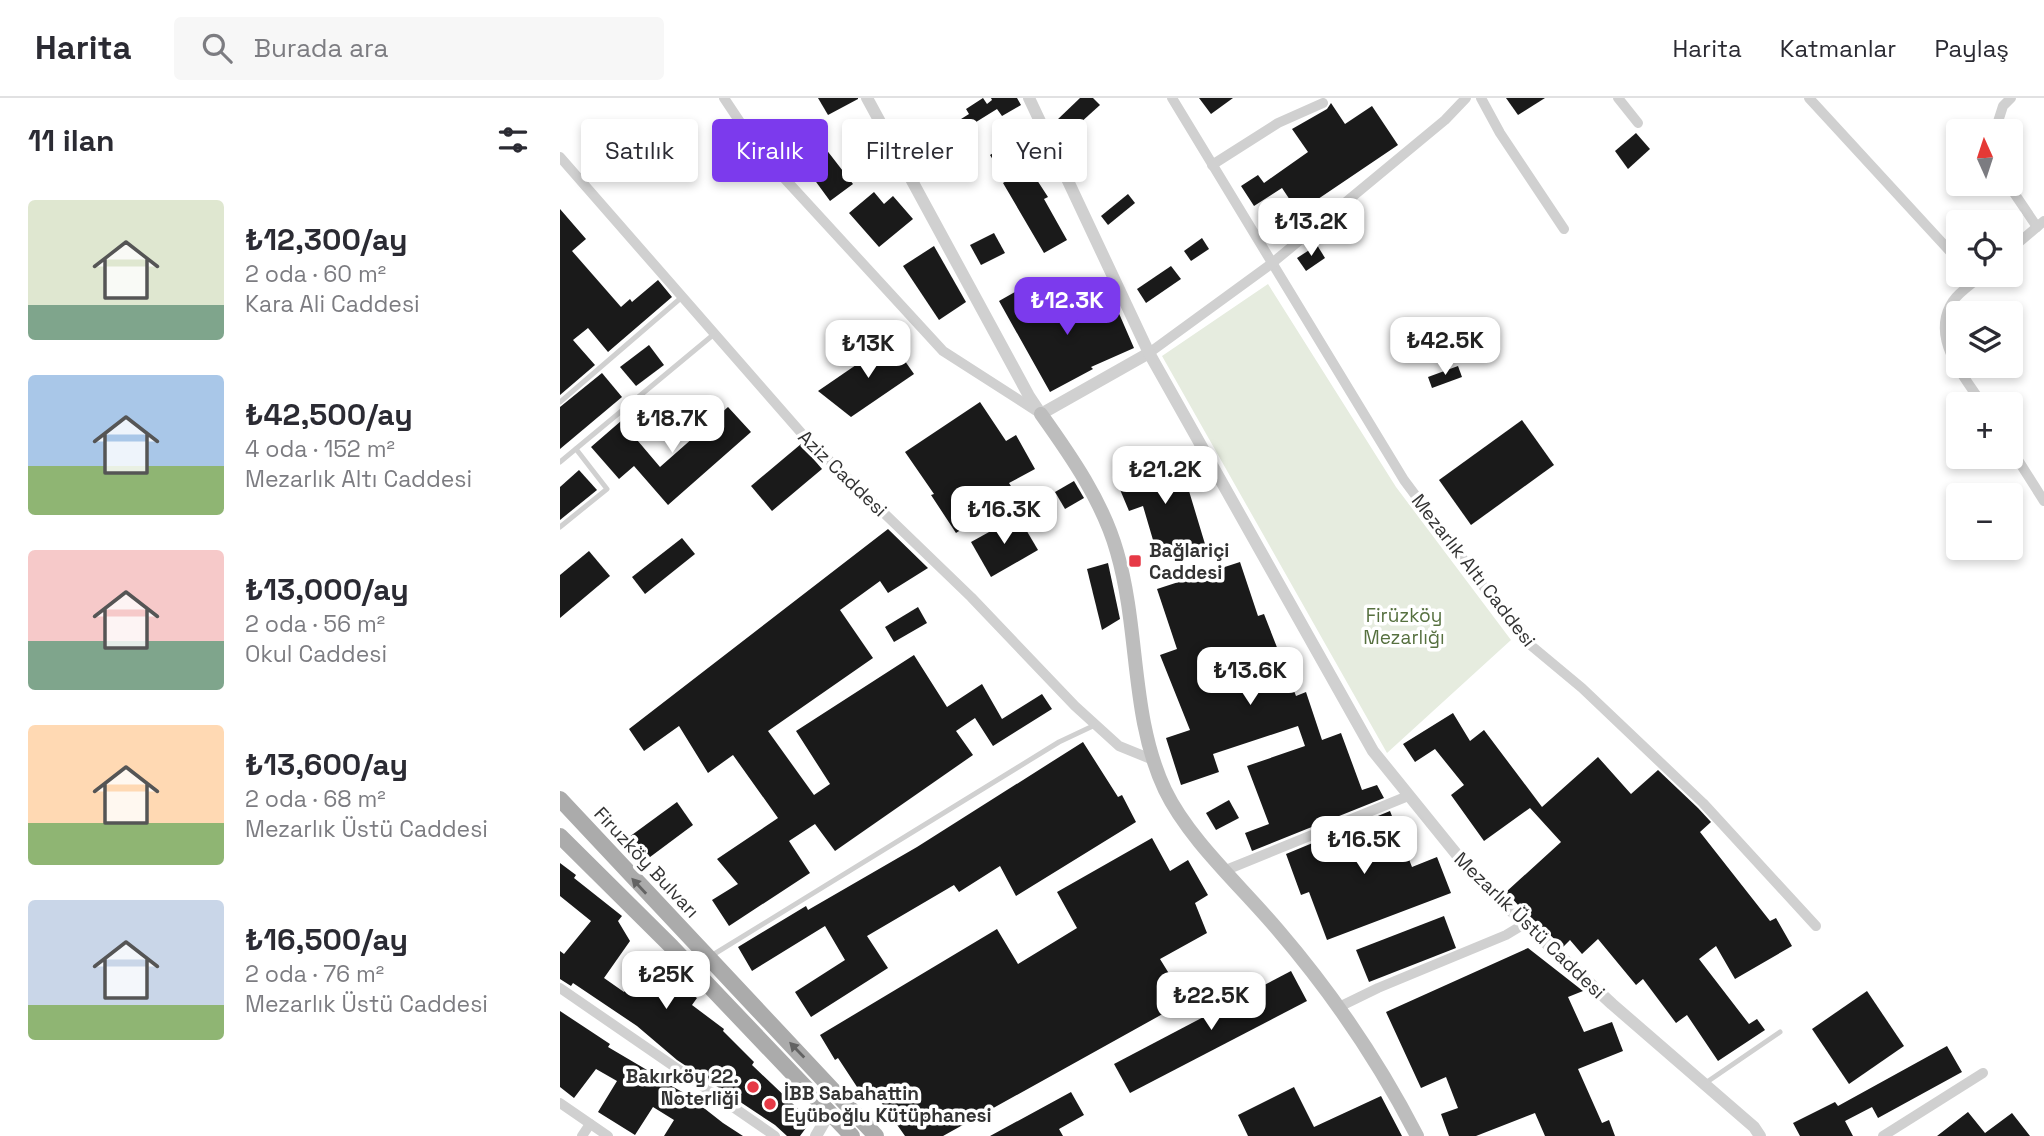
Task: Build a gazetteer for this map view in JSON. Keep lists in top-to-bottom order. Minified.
{"streets":{"main road":["Firuzköy Bulvarı"],"street":["Aziz Caddesi","Mezarlık Altı Caddesi","Mezarlık Üstü Caddesi"]},"parks":["Firüzköy Mezarlığı"],"places":{"transit":["Bağlariçi Caddesi"],"other":["Bakırköy 22. Noterliği","İBB Sabahattin Eyüboğlu Kütüphanesi"]},"north":"top","page":{"header":"Harita","search":"Burada ara","nav":["Harita","Katmanlar","Paylaş"],"heading":"11 ilan","map_buttons":["+","−"],"chip":["Satılık","Kiralık","Filtreler","Yeni"],"list":[{"name":"₺12,300/ay","note":"2 oda · 60 m² · Kara Ali Caddesi"},{"name":"₺42,500/ay","note":"4 oda · 152 m² · Mezarlık Altı Caddesi"},{"name":"₺13,000/ay","note":"2 oda · 56 m² · Okul Caddesi"},{"name":"₺13,600/ay","note":"2 oda · 68 m² · Mezarlık Üstü Caddesi"},{"name":"₺16,500/ay","note":"2 oda · 76 m² · Mezarlık Üstü Caddesi"}],"price":["₺13.2K","₺12.3K","₺42.5K","₺13K","₺18.7K","₺21.2K","₺16.3K","₺13.6K","₺16.5K","₺25K","₺22.5K"]}}
